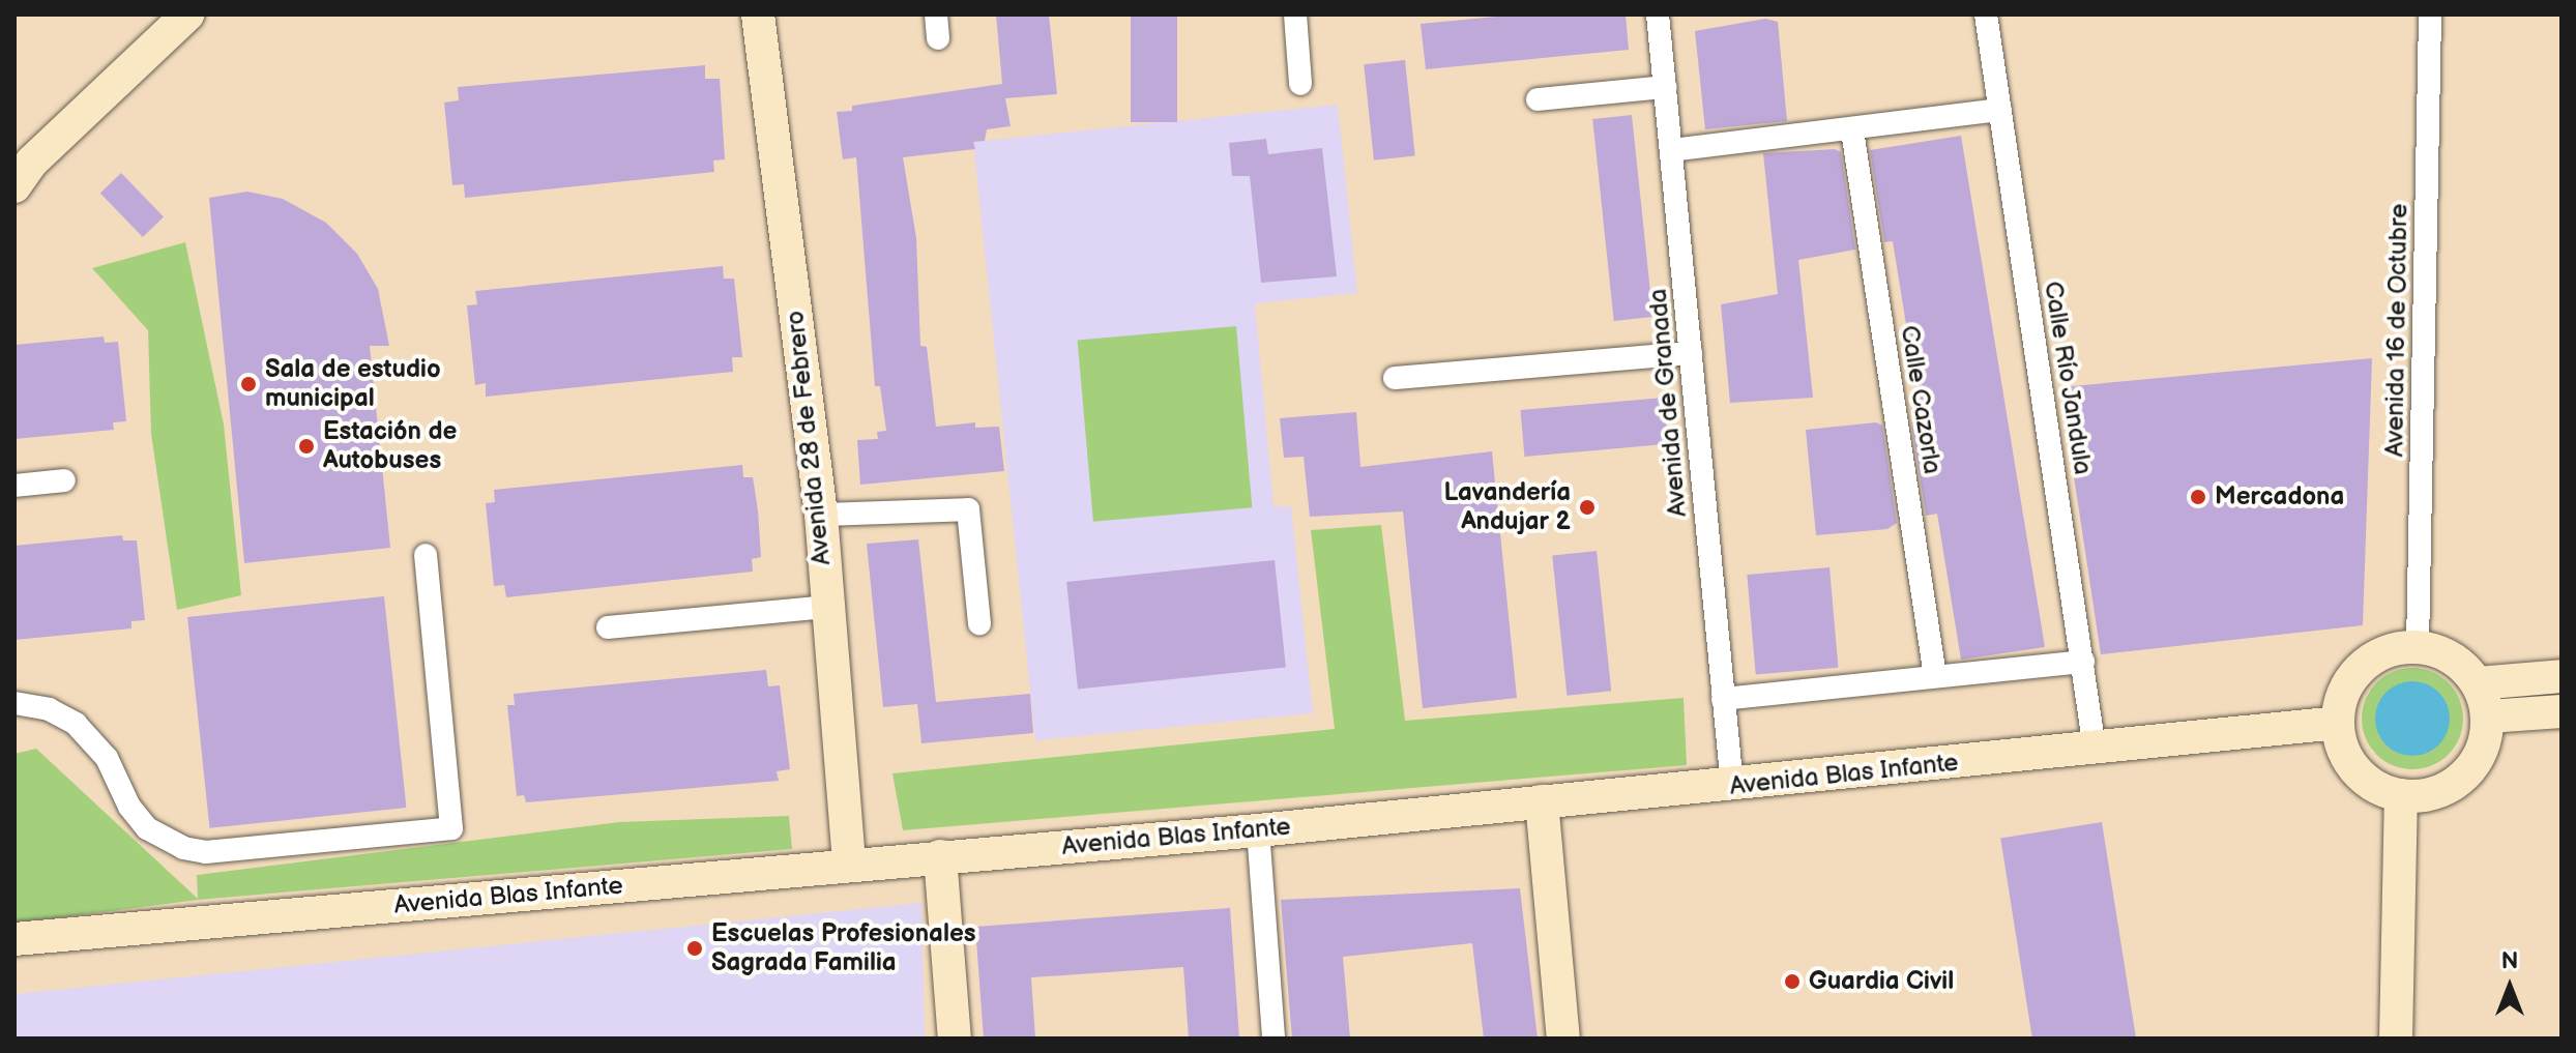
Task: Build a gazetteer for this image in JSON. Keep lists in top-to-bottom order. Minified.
{"streets":{"main road":["Avenida 28 de Febrero","Avenida Blas Infante"],"street":["Avenida 16 de Octubre","Calle Río Jandula","Calle Cazorla","Avenida de Granada"]},"crossings":[["Avenida 16 de Octubre","Avenida Blas Infante"],["Calle Río Jandula","Avenida Blas Infante"],["Avenida de Granada","Avenida Blas Infante"],["Avenida 28 de Febrero","Avenida Blas Infante"]],"places":["Sala de estudio municipal","Estación de Autobuses","Mercadona","Lavandería Andujar 2","Escuelas Profesionales Sagrada Familia","Guardia Civil"],"north":"top"}
